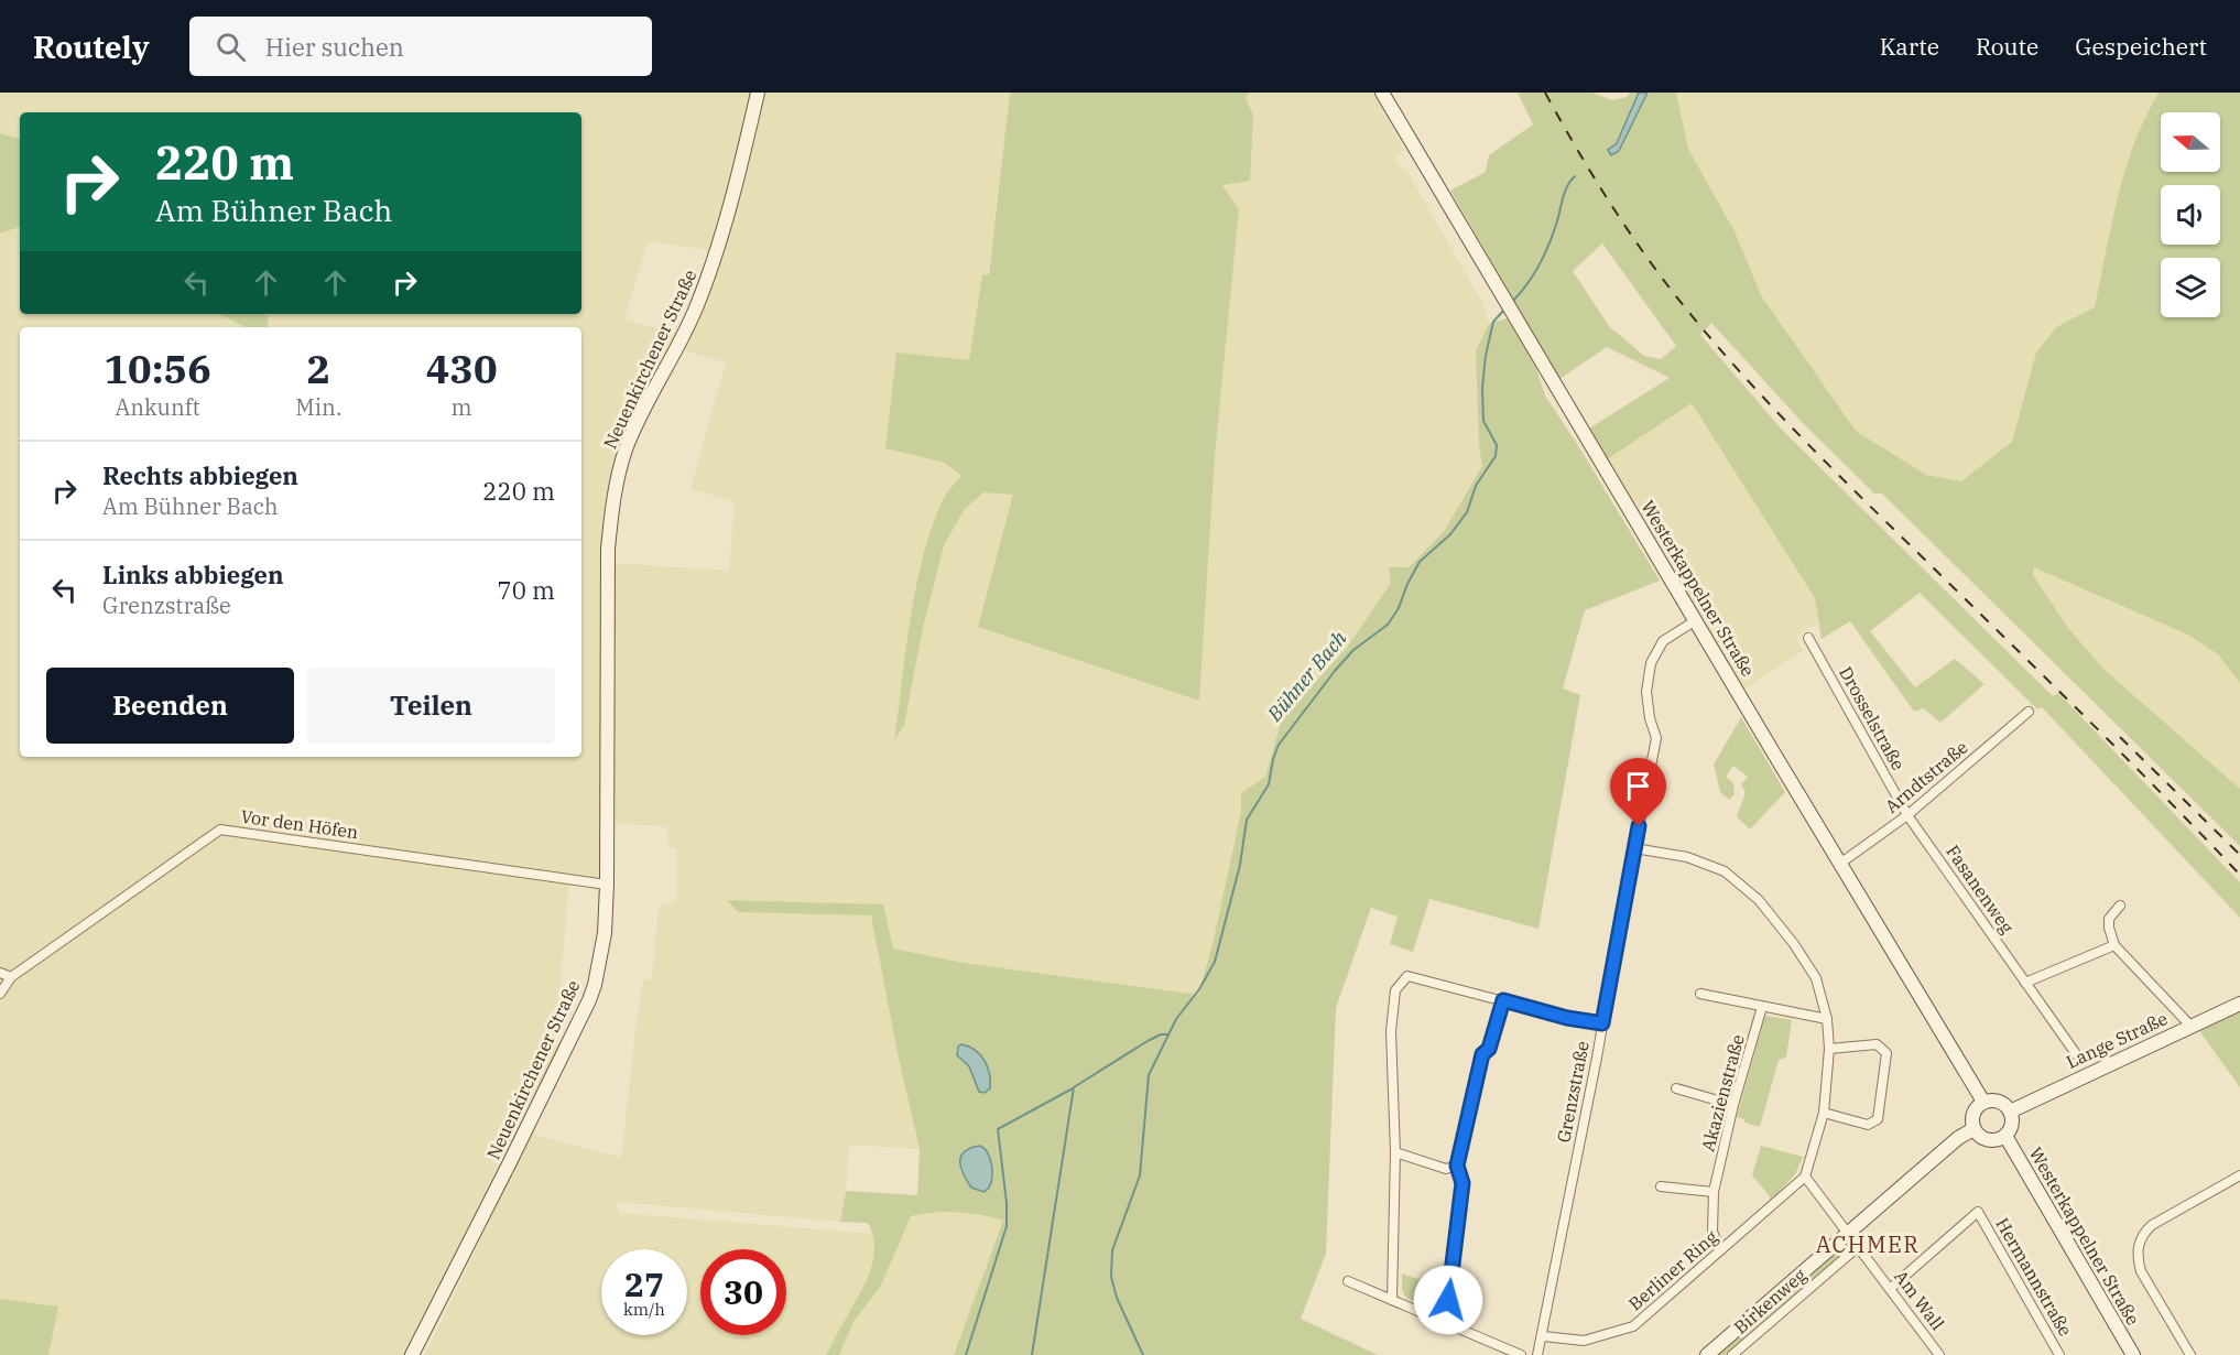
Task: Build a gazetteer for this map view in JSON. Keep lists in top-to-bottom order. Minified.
{"streets":{"street":["Neuenkirchener Straße","Westerkappelner Straße","Drosselstraße","Arndtstraße","Vor den Höfen","Fasanenweg","Lange Straße","Grenzstraße","Akazienstraße","Berliner Ring","Hermannstraße","Am Wall","Birkenweg"]},"crossings":[["Neuenkirchener Straße","Vor den Höfen"],["Westerkappelner Straße","Arndtstraße"],["Westerkappelner Straße","Lange Straße"],["Westerkappelner Straße","Grenzstraße"],["Drosselstraße","Arndtstraße"],["Drosselstraße","Fasanenweg"],["Arndtstraße","Fasanenweg"],["Grenzstraße","Berliner Ring"],["Akazienstraße","Berliner Ring"],["Hermannstraße","Am Wall"],["Am Wall","Birkenweg"]],"districts":["ACHMER"],"water":["Bühner Bach"],"north":"left","page":{"header":"Routely","search":"Hier suchen","nav":["Karte","Route","Gespeichert"],"turn":["220 m","Am Bühner Bach"],"eta":["10:56","Ankunft","2","Min.","430","m"],"list":[{"name":"Rechts abbiegen","note":"Am Bühner Bach","value":"220 m"},{"name":"Links abbiegen","note":"Grenzstraße","value":"70 m"}],"buttons":["Beenden","Teilen"],"speed":"27 km/h","limit":"30"}}
